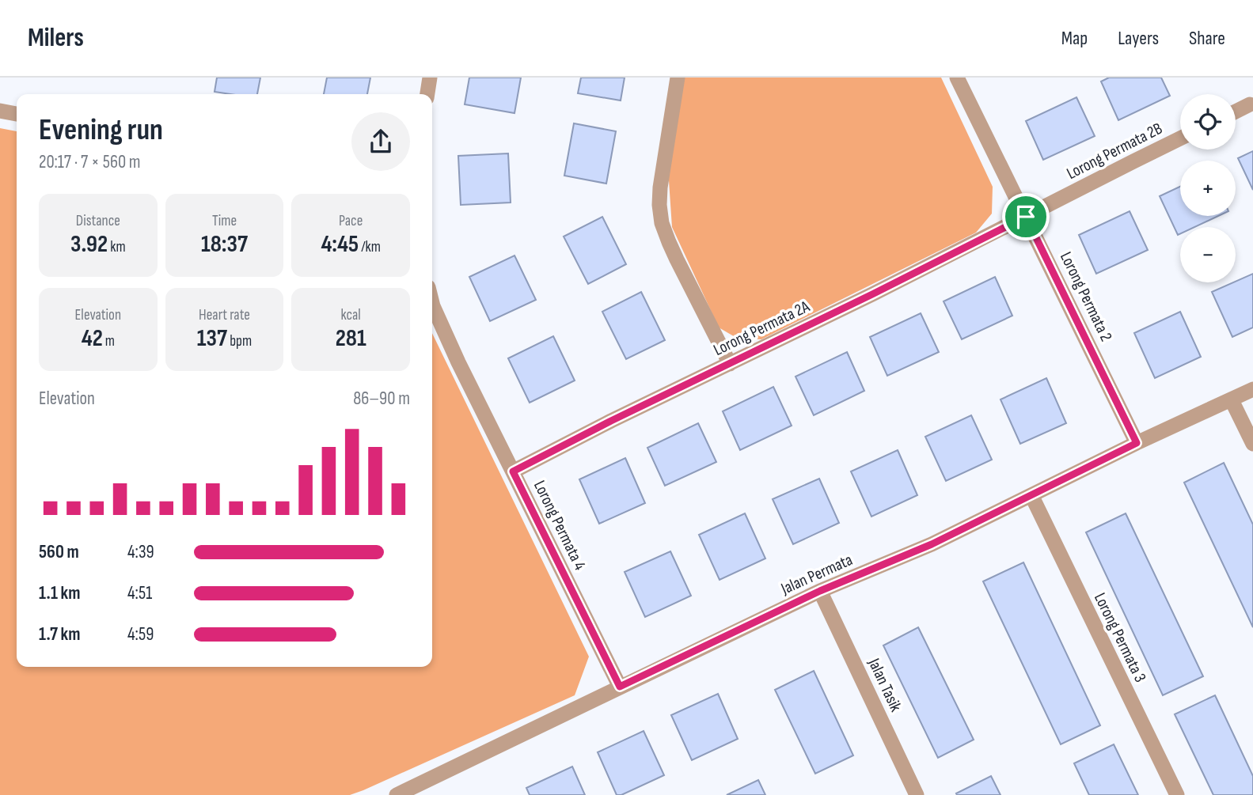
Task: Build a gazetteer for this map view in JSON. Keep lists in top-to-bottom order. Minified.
{"streets":{"street":["Lorong Permata 2B","Lorong Permata 2","Lorong Permata 2A","Lorong Permata 4","Jalan Permata","Lorong Permata 3","Jalan Tasik"]},"crossings":[["Lorong Permata 2B","Lorong Permata 2"],["Lorong Permata 2B","Lorong Permata 2A"],["Lorong Permata 2","Lorong Permata 2A"],["Lorong Permata 2","Jalan Permata"],["Lorong Permata 2A","Lorong Permata 4"],["Lorong Permata 4","Jalan Permata"],["Jalan Permata","Lorong Permata 3"],["Jalan Permata","Jalan Tasik"]],"page":{"header":"Milers","nav":["Map","Layers","Share"],"map_buttons":["+","−"],"heading":["Evening run","20:17 · 7 × 560 m"],"stats":[["Distance","3.92 km"],["Time","18:37"],["Pace","4:45 /km"],["Elevation","42 m"],["Heart rate","137 bpm"],["kcal","281"]],"chart":["Elevation","86–90 m"],"list":[{"name":"560 m","note":"4:39"},{"name":"1.1 km","note":"4:51"},{"name":"1.7 km","note":"4:59"}]}}
